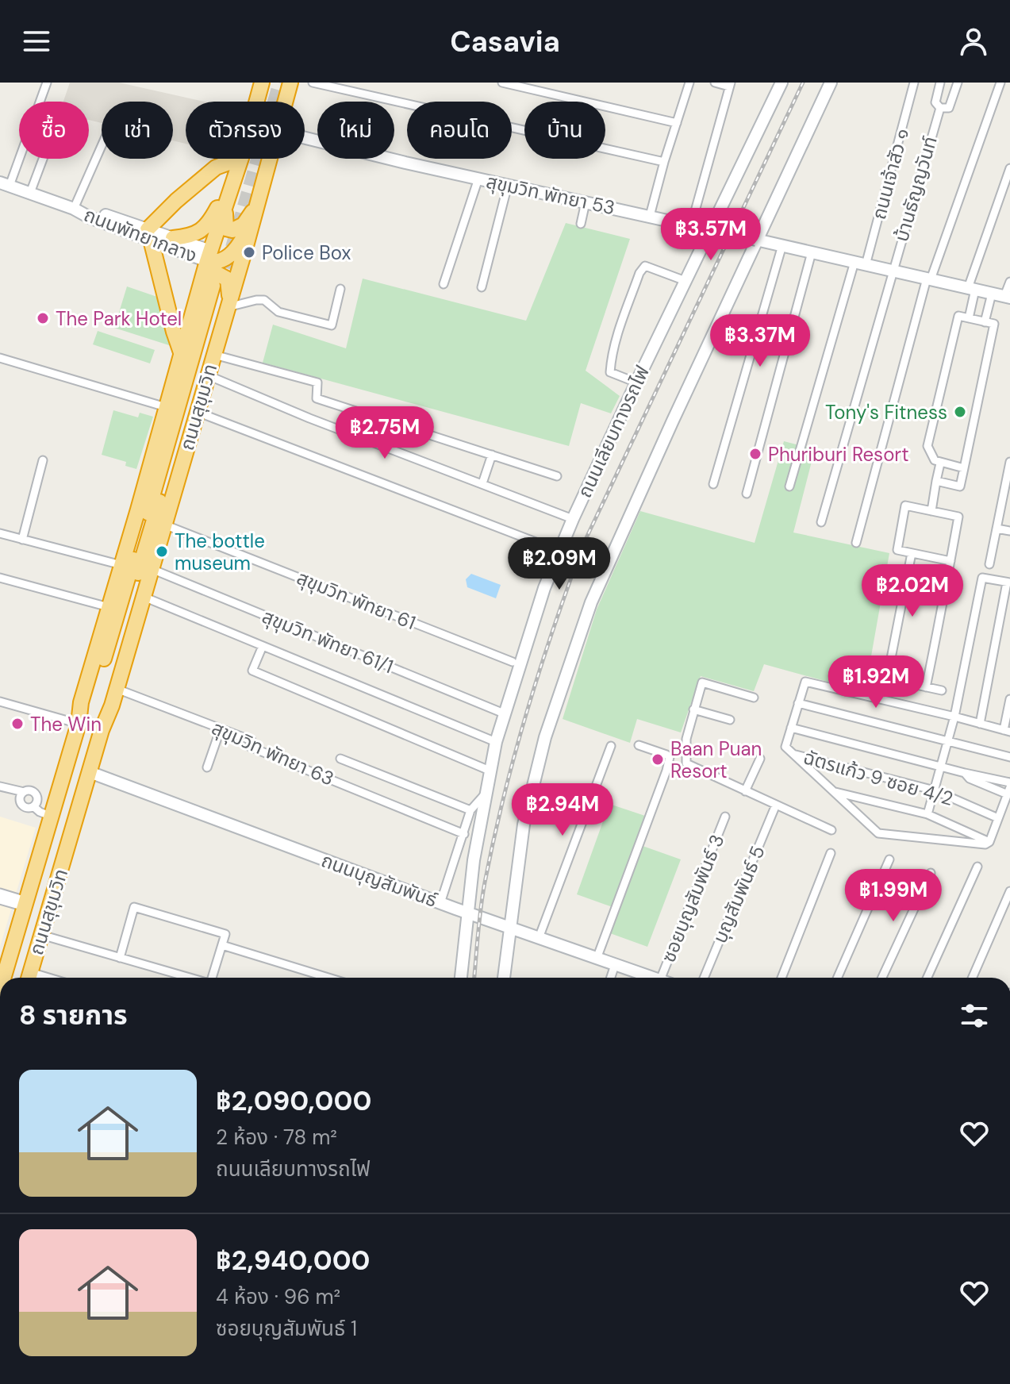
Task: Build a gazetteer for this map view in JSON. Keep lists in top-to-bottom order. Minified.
{"streets":{"highway":["ถนนสุขุมวิท"],"street":["ถนนเจ้าสัว ๑","บ้านธัญญวันท์","สุขุมวิท พัทยา 53","ถนนพัทยากลาง","ถนนเลียบทางรถไฟ","สุขุมวิท พัทยา 61","สุขุมวิท พัทยา 61/1","สุขุมวิท พัทยา 63","ฉัตรแก้ว 9 ซอย 4/2","ถนนบุญสัมพันธ์","บุญสัมพันธ์ 5","ซอยบุญสัมพันธ์ 3"]},"crossings":[["ถนนเจ้าสัว ๑","สุขุมวิท พัทยา 53"],["บ้านธัญญวันท์","สุขุมวิท พัทยา 53"],["สุขุมวิท พัทยา 53","ถนนเลียบทางรถไฟ"],["ถนนพัทยากลาง","ถนนสุขุมวิท"],["ถนนสุขุมวิท","สุขุมวิท พัทยา 61"],["ถนนสุขุมวิท","สุขุมวิท พัทยา 61/1"],["ถนนสุขุมวิท","สุขุมวิท พัทยา 63"],["ถนนสุขุมวิท","ถนนบุญสัมพันธ์"],["ถนนเลียบทางรถไฟ","สุขุมวิท พัทยา 61/1"],["ถนนเลียบทางรถไฟ","ถนนบุญสัมพันธ์"]],"places":["Police Box","The Park Hotel","Tony's Fitness","Phuriburi Resort","The bottle museum","The Win","Baan Puan Resort"],"page":{"header":"Casavia","chip":["ซื้อ","เช่า","ตัวกรอง","ใหม่","คอนโด","บ้าน"],"price":["฿3.57M","฿3.37M","฿2.75M","฿2.09M","฿2.02M","฿1.92M","฿2.94M","฿1.99M"],"heading":"8 รายการ","list":[{"name":"฿2,090,000","note":"2 ห้อง · 78 m² · ถนนเลียบทางรถไฟ"},{"name":"฿2,940,000","note":"4 ห้อง · 96 m² · ซอยบุญสัมพันธ์ 1"}]}}
